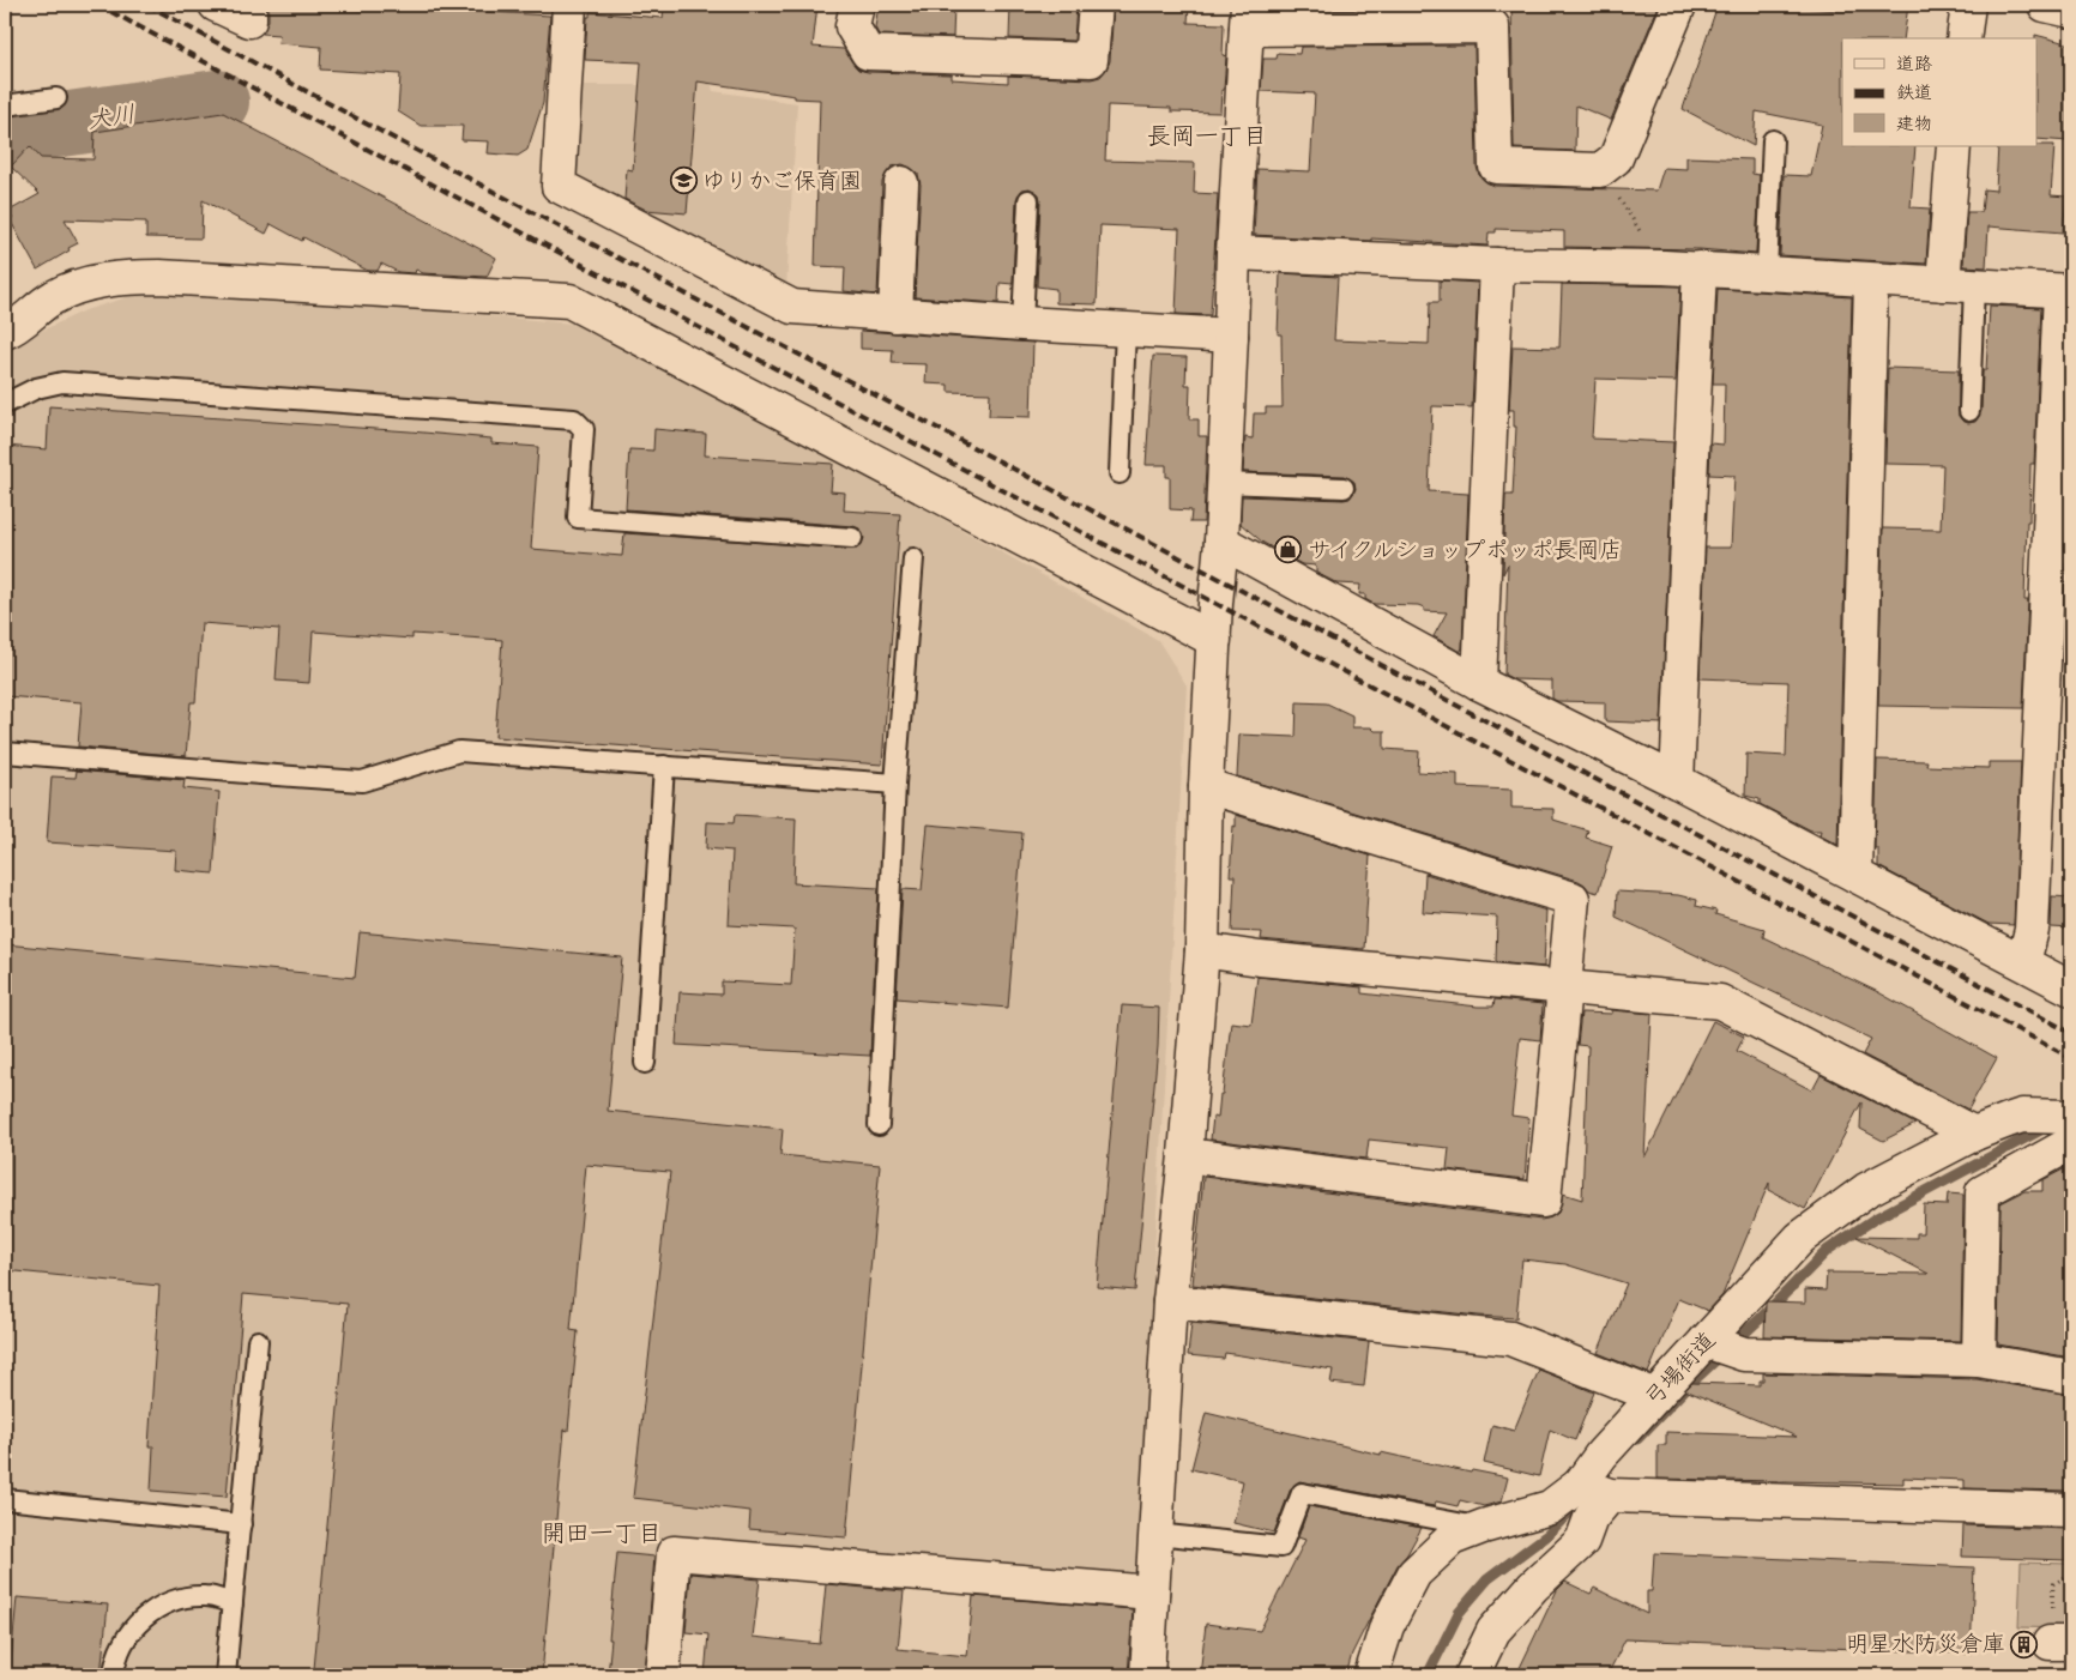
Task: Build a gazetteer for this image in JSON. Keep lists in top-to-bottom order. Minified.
{"streets":{"street":["弓場街道"]},"districts":["長岡一丁目","開田一丁目"],"water":["犬川"],"places":{"school or university":["ゆりかご保育園"],"shop":["サイクルショップポッポ長岡店"],"building":["明星水防災倉庫"]},"legend":["道路","鉄道","建物"]}
